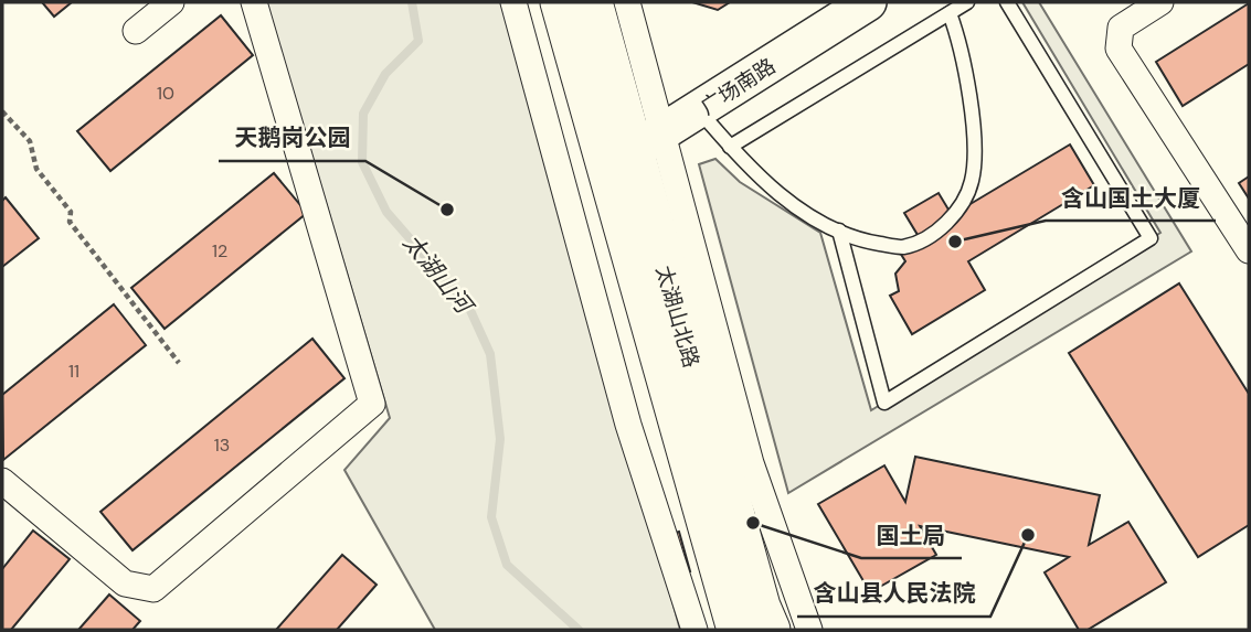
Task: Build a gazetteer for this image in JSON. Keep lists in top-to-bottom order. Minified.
{"streets":{"main road":["太湖山北路"],"street":["广场南路"]},"crossings":[["广场南路","太湖山北路"]],"water":["太湖山河"],"places":["天鹅岗公园","含山国土大厦","国土局","含山县人民法院"],"house_numbers":["10","12","11","13"]}
